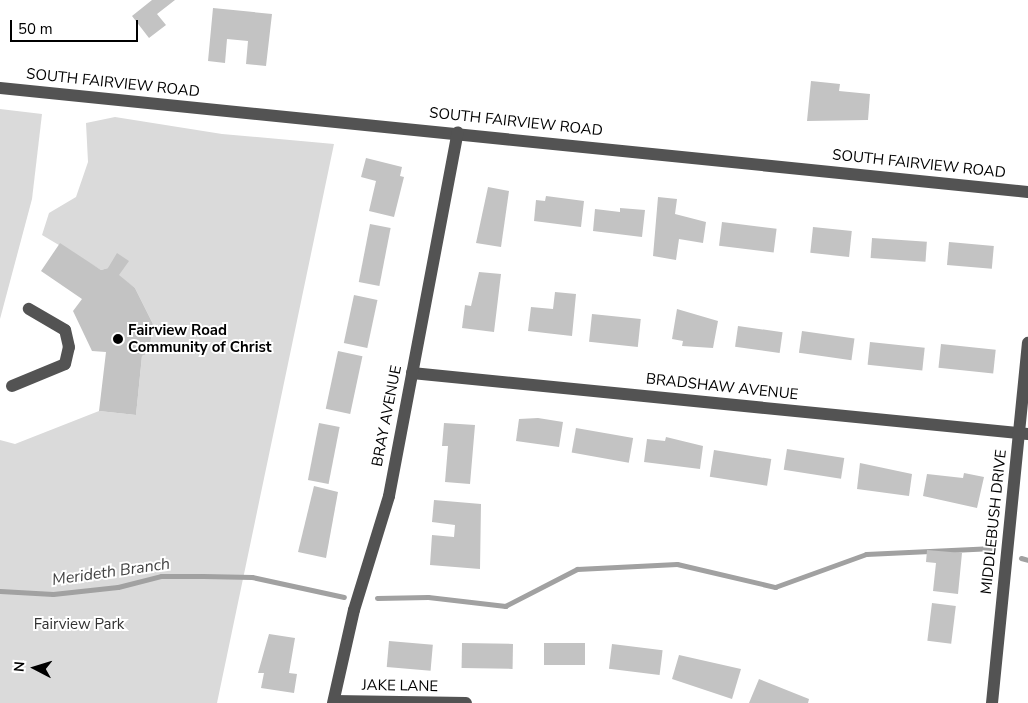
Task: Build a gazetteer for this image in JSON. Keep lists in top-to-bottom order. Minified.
{"streets":{"street":["SOUTH FAIRVIEW ROAD","BRADSHAW AVENUE","BRAY AVENUE","MIDDLEBUSH DRIVE","JAKE LANE"]},"crossings":[["SOUTH FAIRVIEW ROAD","BRAY AVENUE"],["BRADSHAW AVENUE","BRAY AVENUE"],["BRADSHAW AVENUE","MIDDLEBUSH DRIVE"],["BRAY AVENUE","JAKE LANE"]],"water":["Merideth Branch"],"parks":["Fairview Park"],"places":["Fairview Road Community of Christ"],"scale_bar":"50 m","north":"left"}
